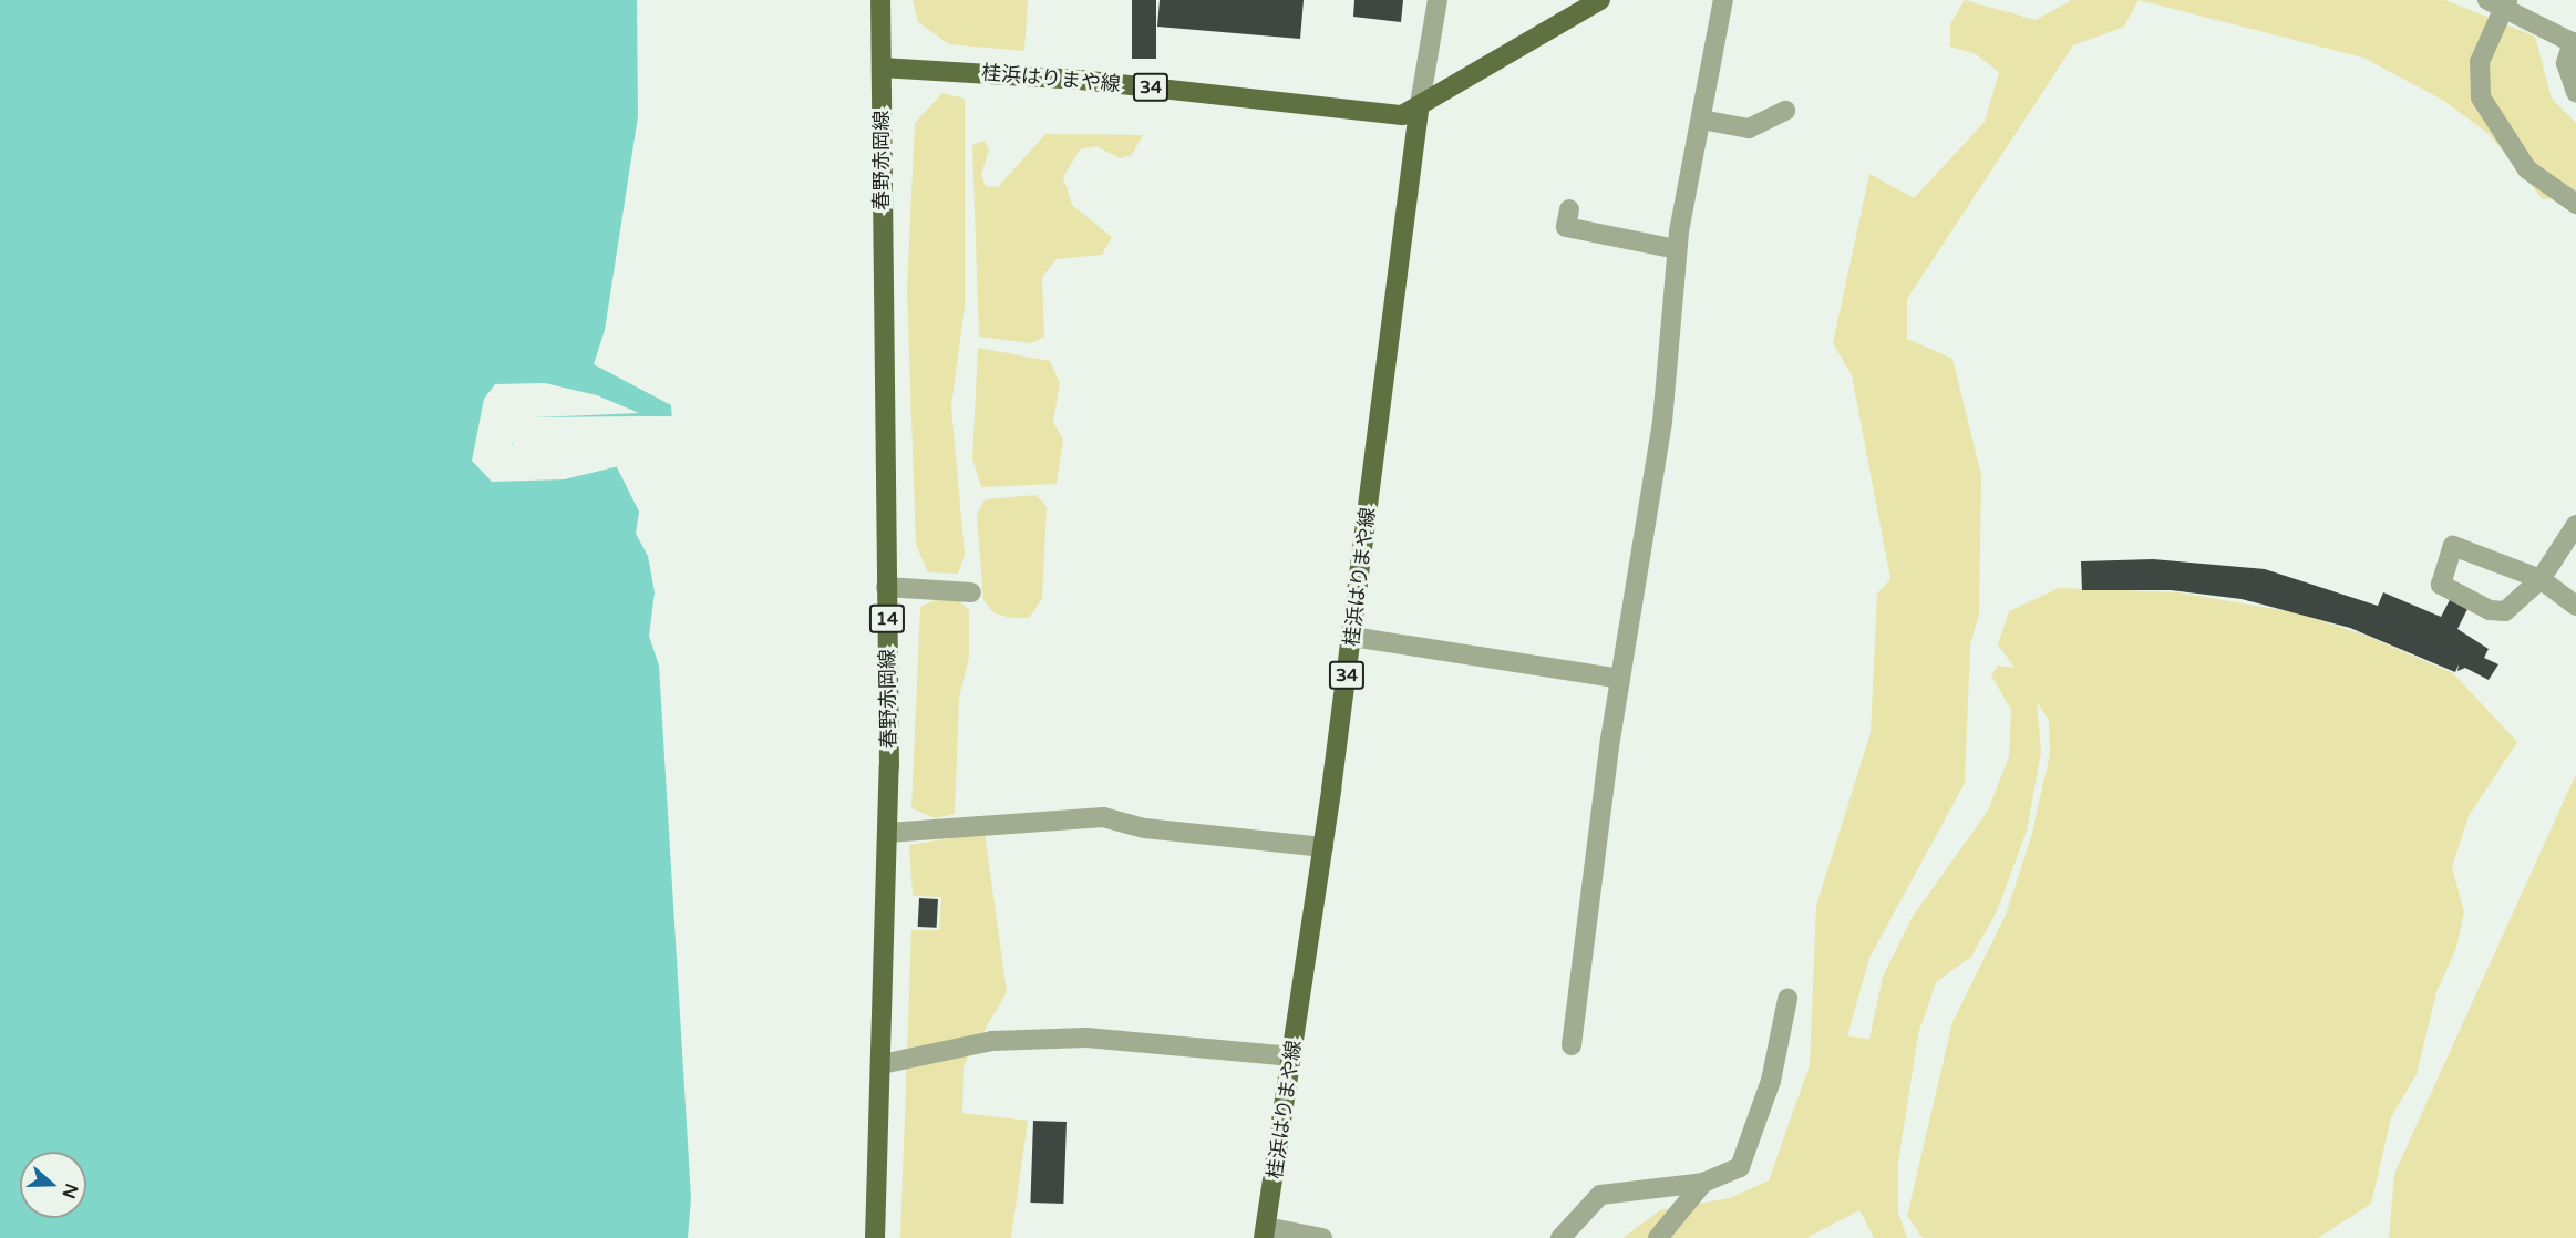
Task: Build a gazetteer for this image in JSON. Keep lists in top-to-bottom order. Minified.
{"streets":{"main road":["桂浜はりまや線","34","春野赤岡線","14"]},"crossings":[["桂浜はりまや線","春野赤岡線"]],"north":"right"}
